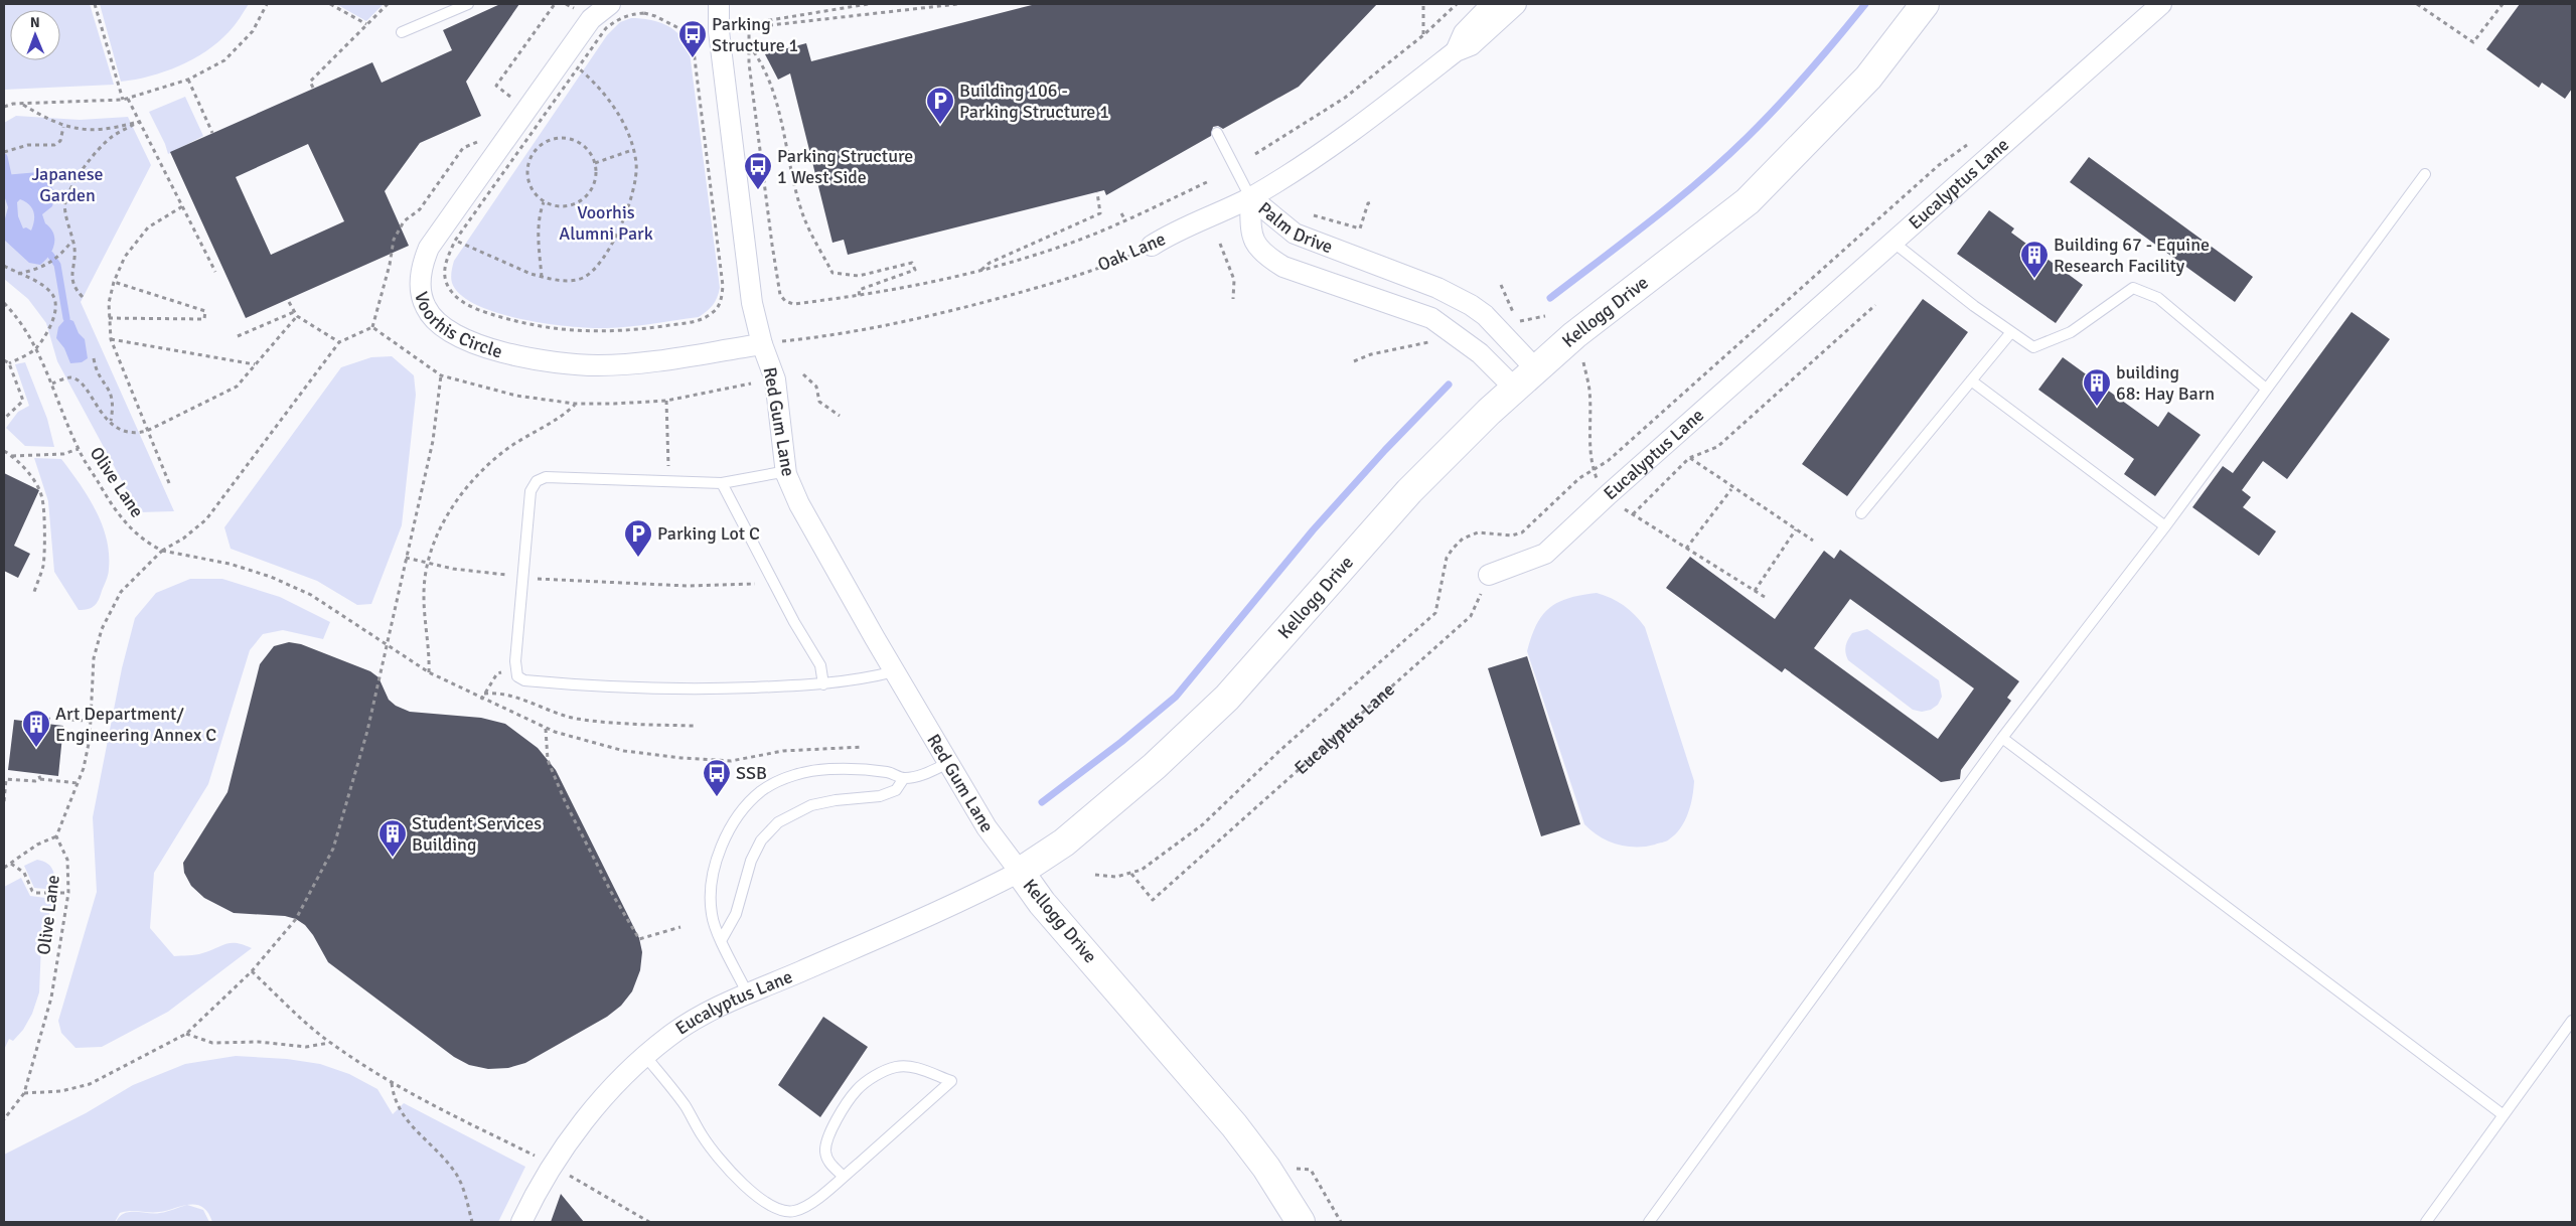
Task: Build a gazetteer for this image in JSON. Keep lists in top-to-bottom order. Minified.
{"streets":{"street":["Eucalyptus Lane","Palm Drive","Oak Lane","Kellogg Drive","Voorhis Circle","Red Gum Lane"],"path":["Olive Lane"]},"crossings":[["Eucalyptus Lane","Kellogg Drive"],["Eucalyptus Lane","Red Gum Lane"],["Palm Drive","Oak Lane"],["Palm Drive","Kellogg Drive"],["Oak Lane","Voorhis Circle"],["Oak Lane","Red Gum Lane"],["Kellogg Drive","Red Gum Lane"],["Voorhis Circle","Red Gum Lane"]],"parks":["Japanese Garden","Voorhis Alumni Park"],"places":{"bus stop":["Parking Structure 1","Parking Structure 1 West Side","SSB"],"parking":["Building 106 - Parking Structure 1","Parking Lot C"],"building":["Building 67 - Equine Research Facility","building 68: Hay Barn","Art Department/ Engineering Annex C","Student Services Building"]},"north":"top"}
